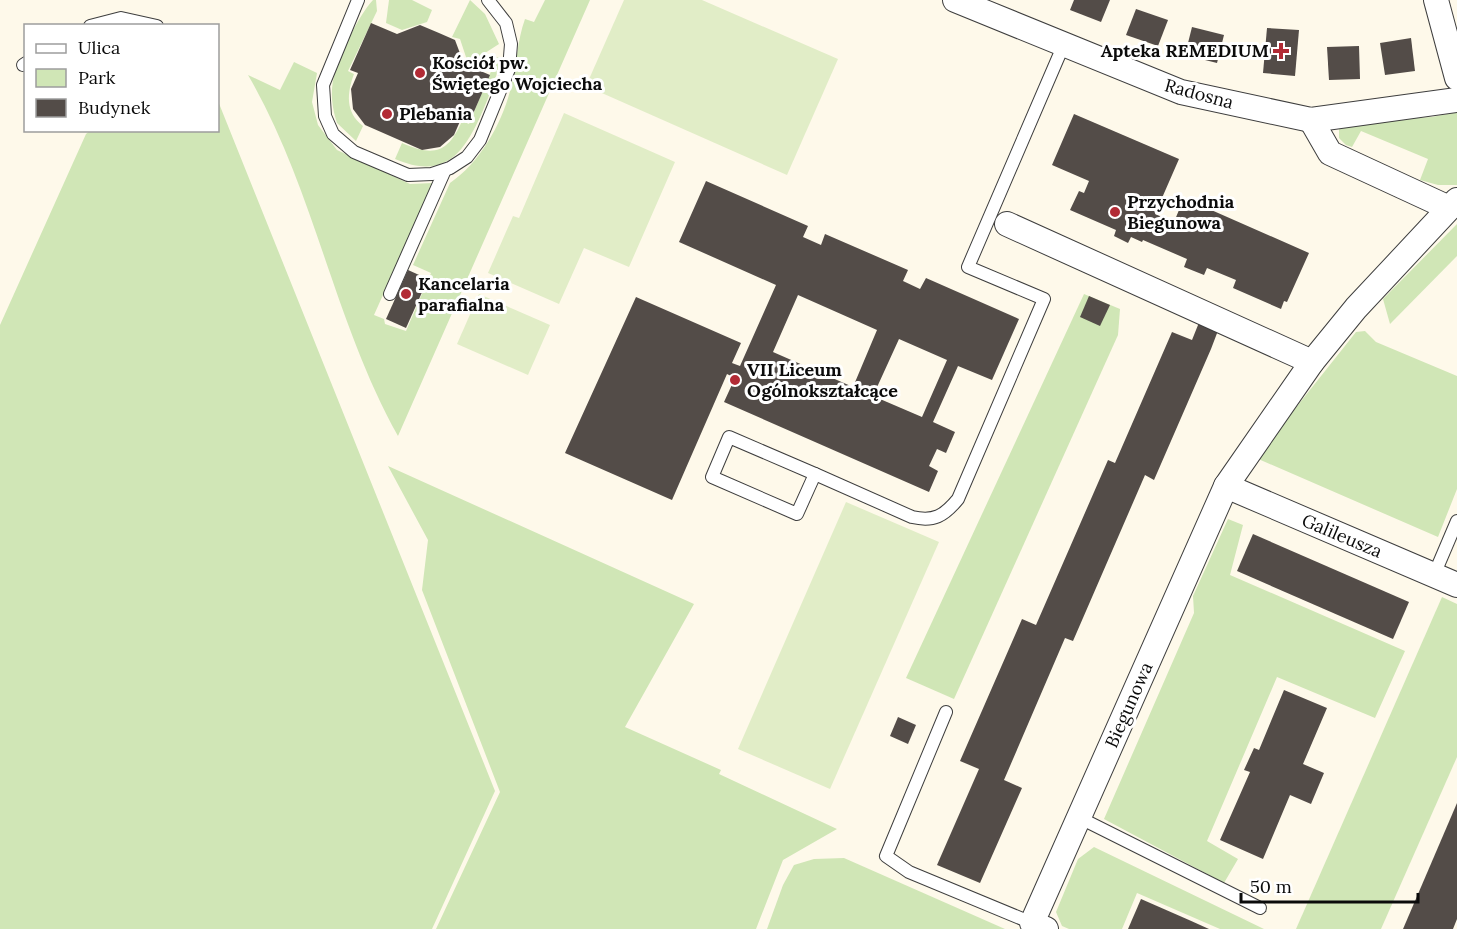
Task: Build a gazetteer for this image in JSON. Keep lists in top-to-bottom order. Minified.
{"streets":{"street":["Radosna","Galileusza","Biegunowa"]},"crossings":[["Galileusza","Biegunowa"]],"places":{"health":["Apteka REMEDIUM"],"other":["Kościół pw. Świętego Wojciecha","Plebania","Przychodnia Biegunowa","Kancelaria parafialna","VII Liceum Ogólnokształcące"]},"legend":["Ulica","Park","Budynek"],"scale_bar":"50 m"}
